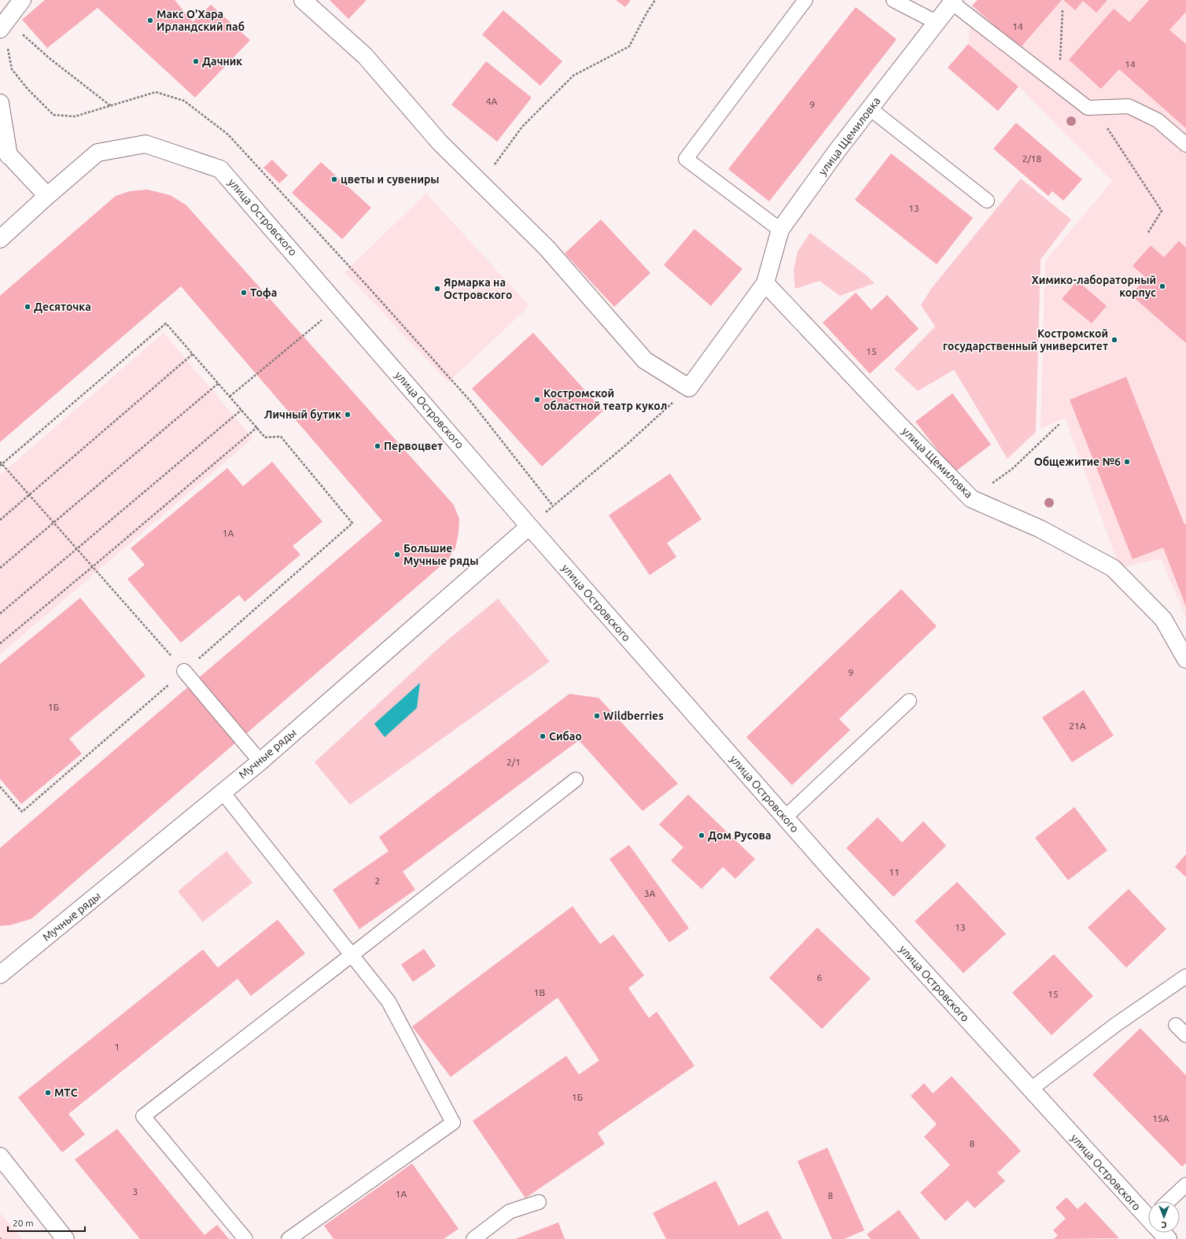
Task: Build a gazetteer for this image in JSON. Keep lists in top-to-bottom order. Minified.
{"streets":{"street":["улица Щемиловка","улица Островского","Мучные ряды"]},"crossings":[["улица Островского","Мучные ряды"]],"places":["Макс О'Хара Ирландский паб","Дачник","цветы и сувениры","Химико-лабораторный корпус","Ярмарка на Островского","Тофа","Десяточка","Костромской государственный университет","Костромской областной театр кукол","Личный бутик","Первоцвет","Общежитие №6","Большие Мучные ряды","Wildberries","Сибао","Дом Русова","МТС"],"house_numbers":["14","14","4А","9","2/18","13","15","1А","9","1Б","21А","2/1","11","2","3А","13","6","1В","15","1","1Б","15А","8","3","1А","8"],"scale_bar":"20 m","north":"bottom"}
